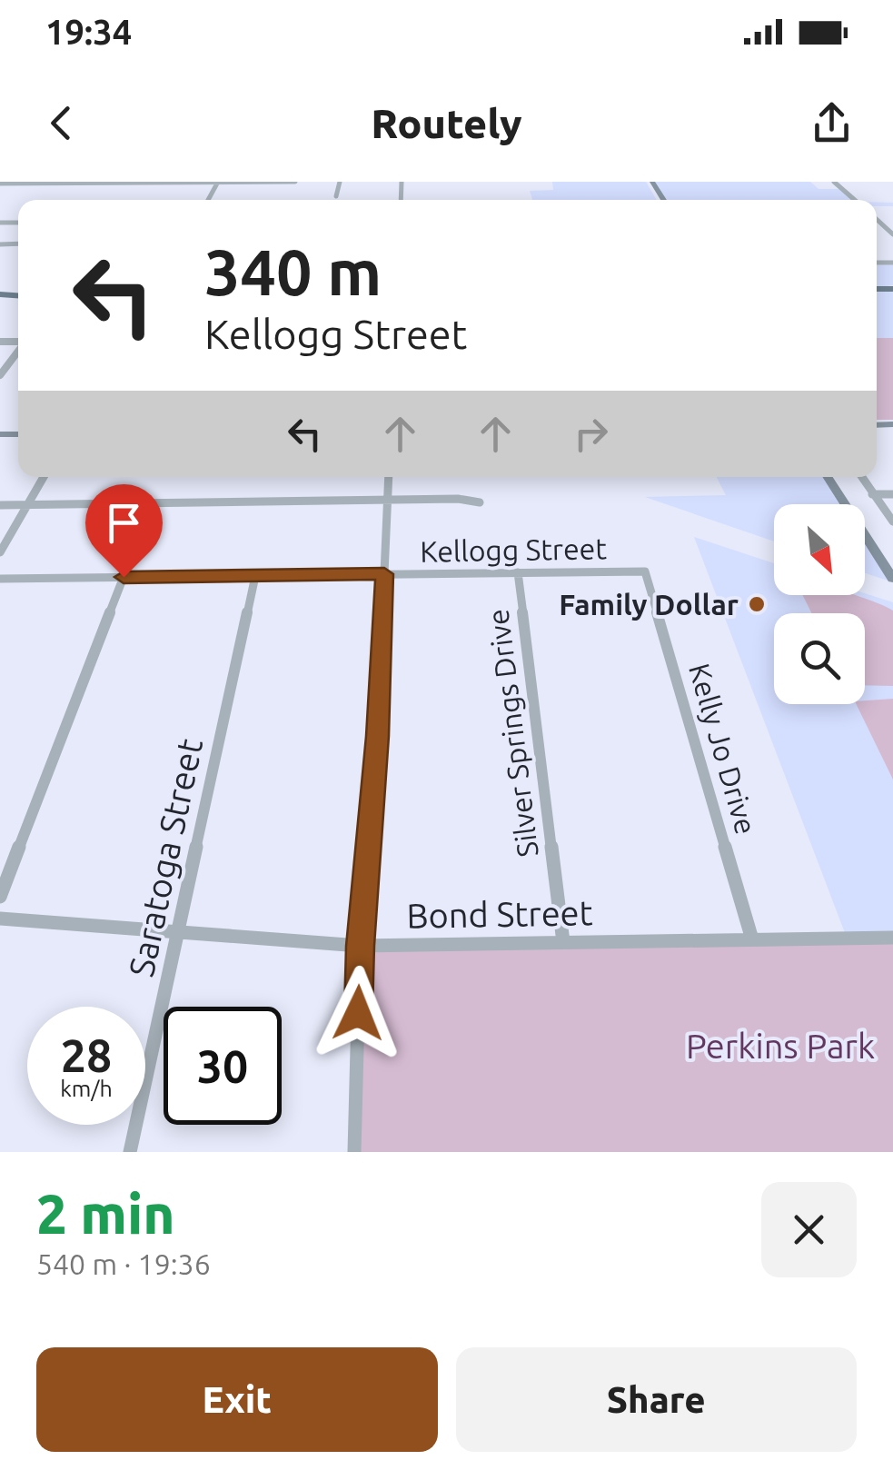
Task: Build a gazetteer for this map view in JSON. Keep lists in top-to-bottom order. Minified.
{"streets":{"street":["Kellogg Street","Silver Springs Drive","Kelly Jo Drive","Saratoga Street","Bond Street"]},"crossings":[["Kellogg Street","Silver Springs Drive"],["Kellogg Street","Kelly Jo Drive"],["Kellogg Street","Saratoga Street"],["Silver Springs Drive","Bond Street"],["Kelly Jo Drive","Bond Street"],["Saratoga Street","Bond Street"]],"parks":["Perkins Park"],"places":["Family Dollar"],"north":"bottom right","page":{"status":"19:34","header":"Routely","turn":["340 m","Kellogg Street"],"speed":"28 km/h","limit":"30","heading":["2 min","540 m · 19:36"],"buttons":["Exit","Share"]}}
